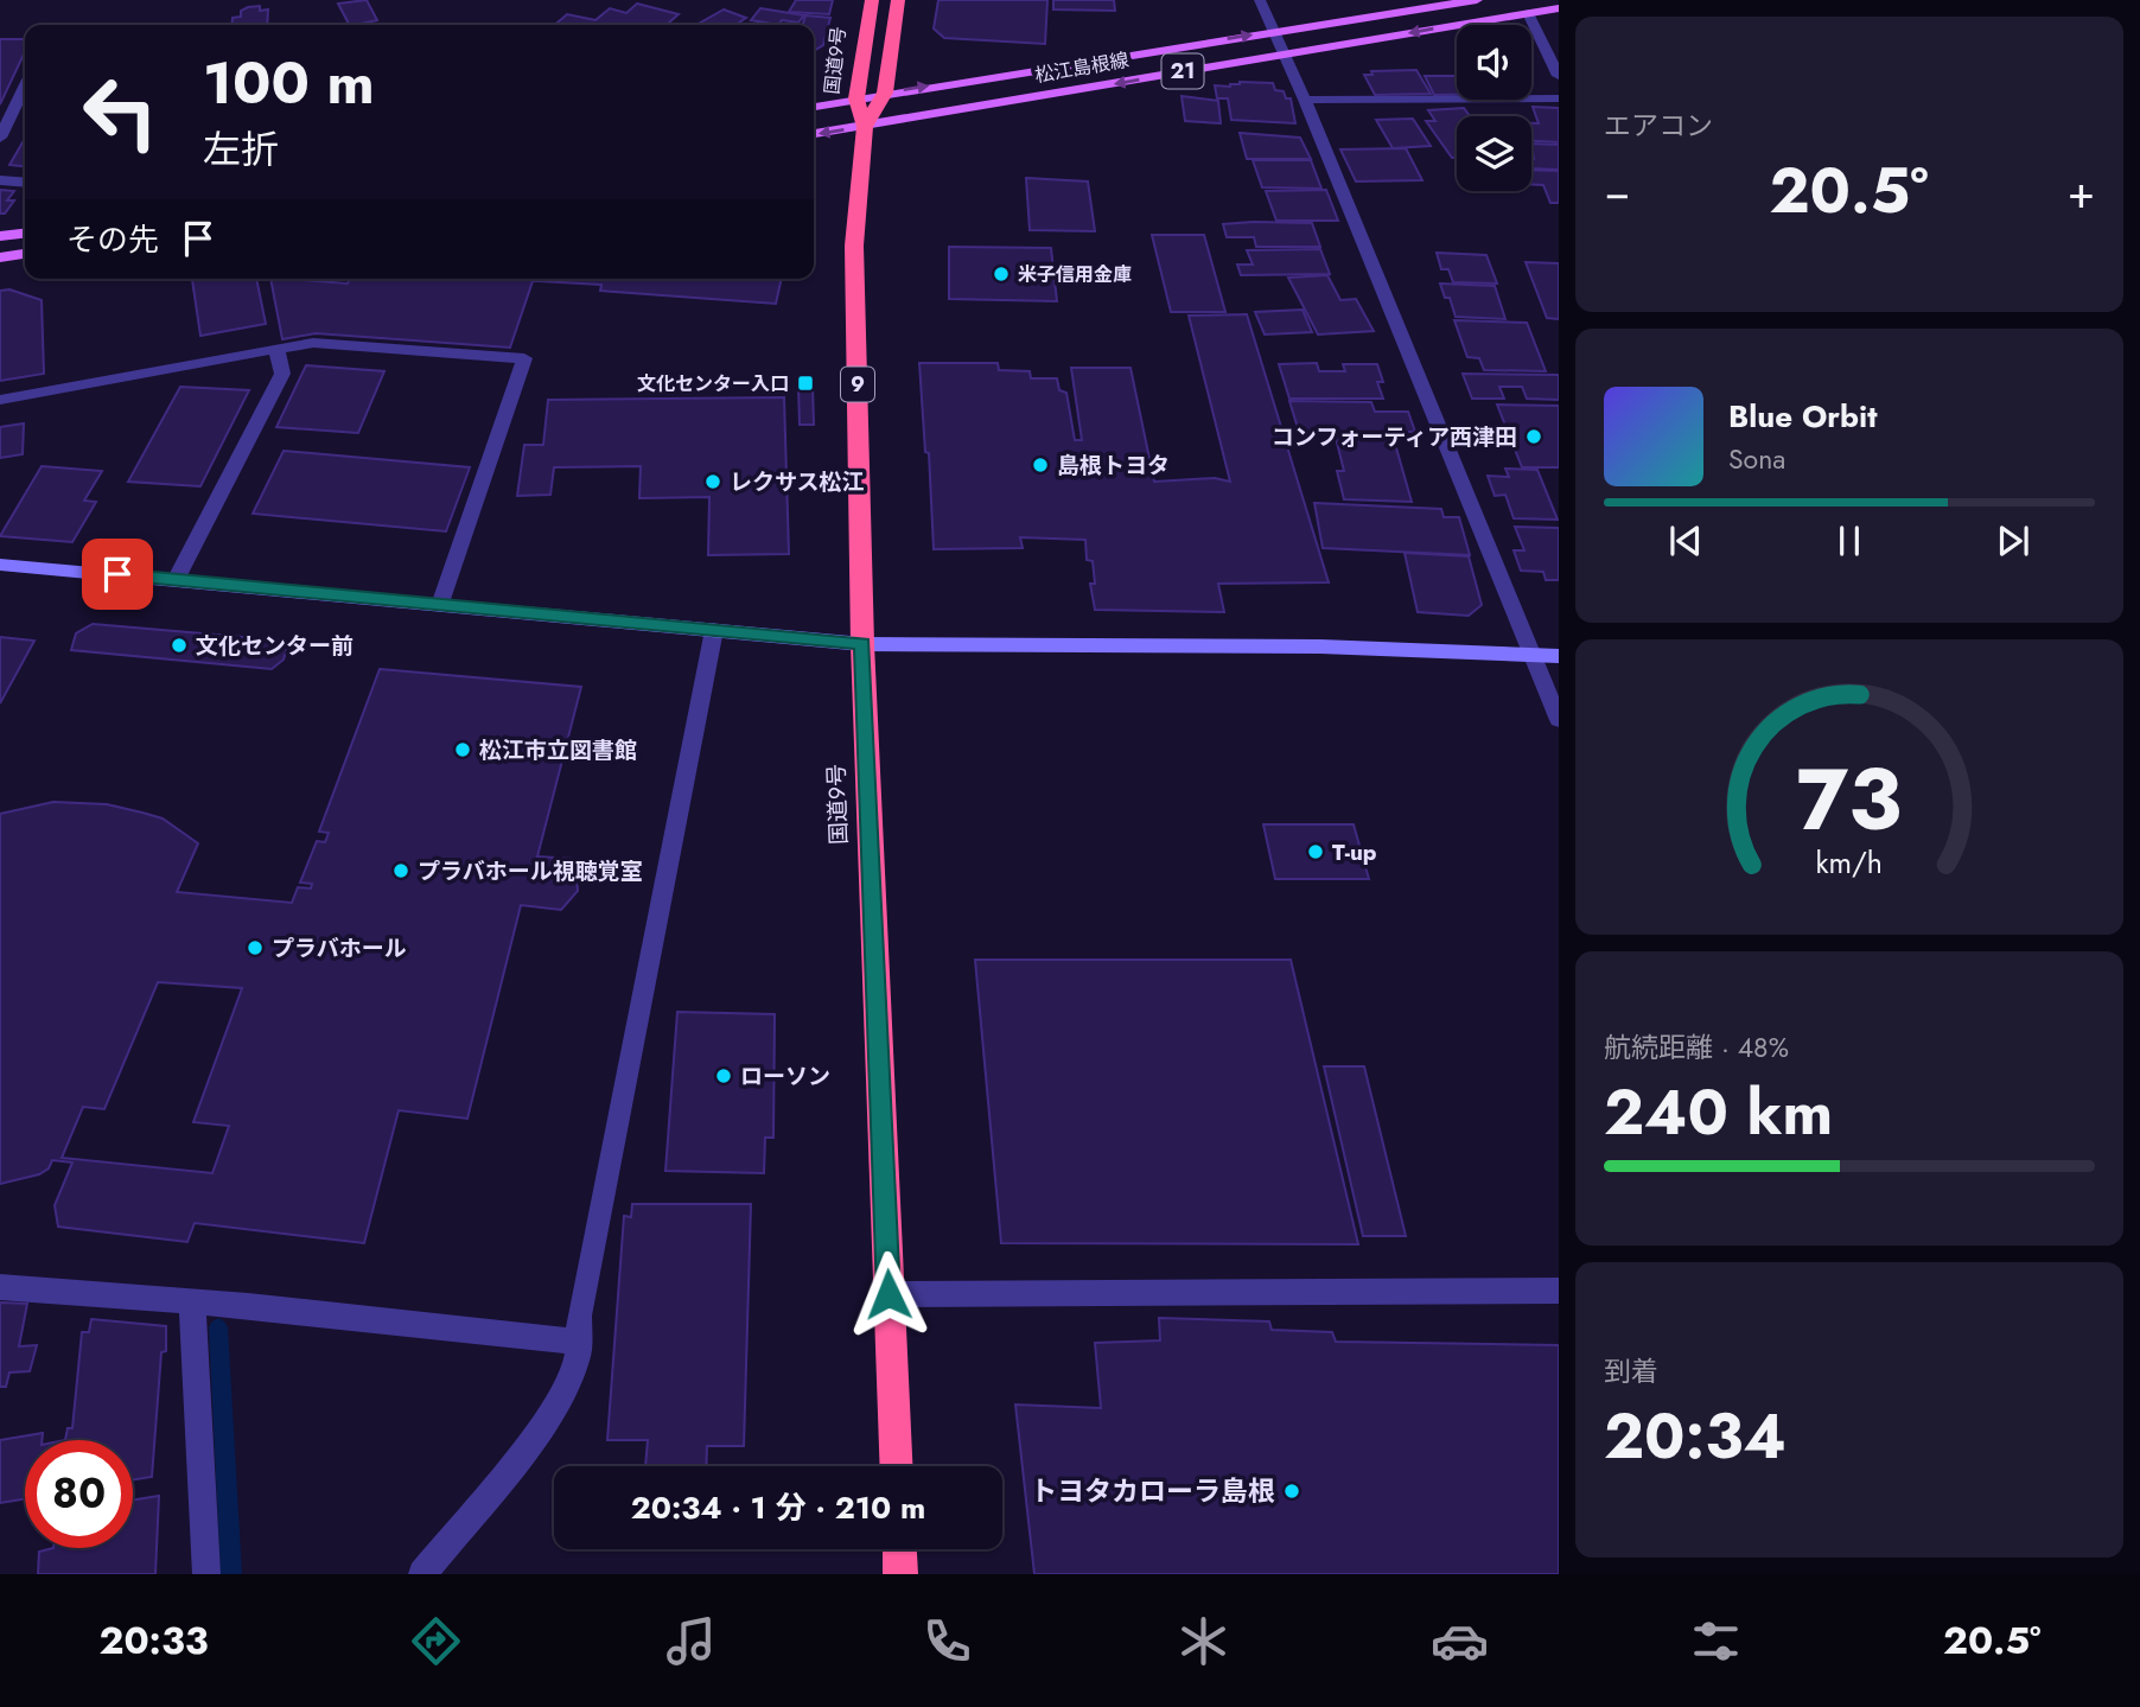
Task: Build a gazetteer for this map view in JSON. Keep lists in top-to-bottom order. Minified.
{"streets":{"highway":["国道9号","9"],"main road":["松江島根線","21"]},"crossings":[["国道9号","松江島根線"]],"places":{"other":["米子信用金庫","コンフォーティア西津田","島根トヨタ","レクサス松江","文化センター前","松江市立図書館","T-up","プラバホール視聴覚室","プラバホール","ローソン","トヨタカローラ島根"],"transit":["文化センター入口"]},"page":{"tile":["エアコン",["航続距離 · 48%","240 km"],["到着","20:34"]],"turn":["100 m","左折"],"heat":["−","20.5°","+"],"then":"その先","song":["Blue Orbit","Sona"],"limit":"80","trip":"20:34 · 1 分 · 210 m","tabs":["20:33","20.5°"],"gauge":["73","km/h"]}}
